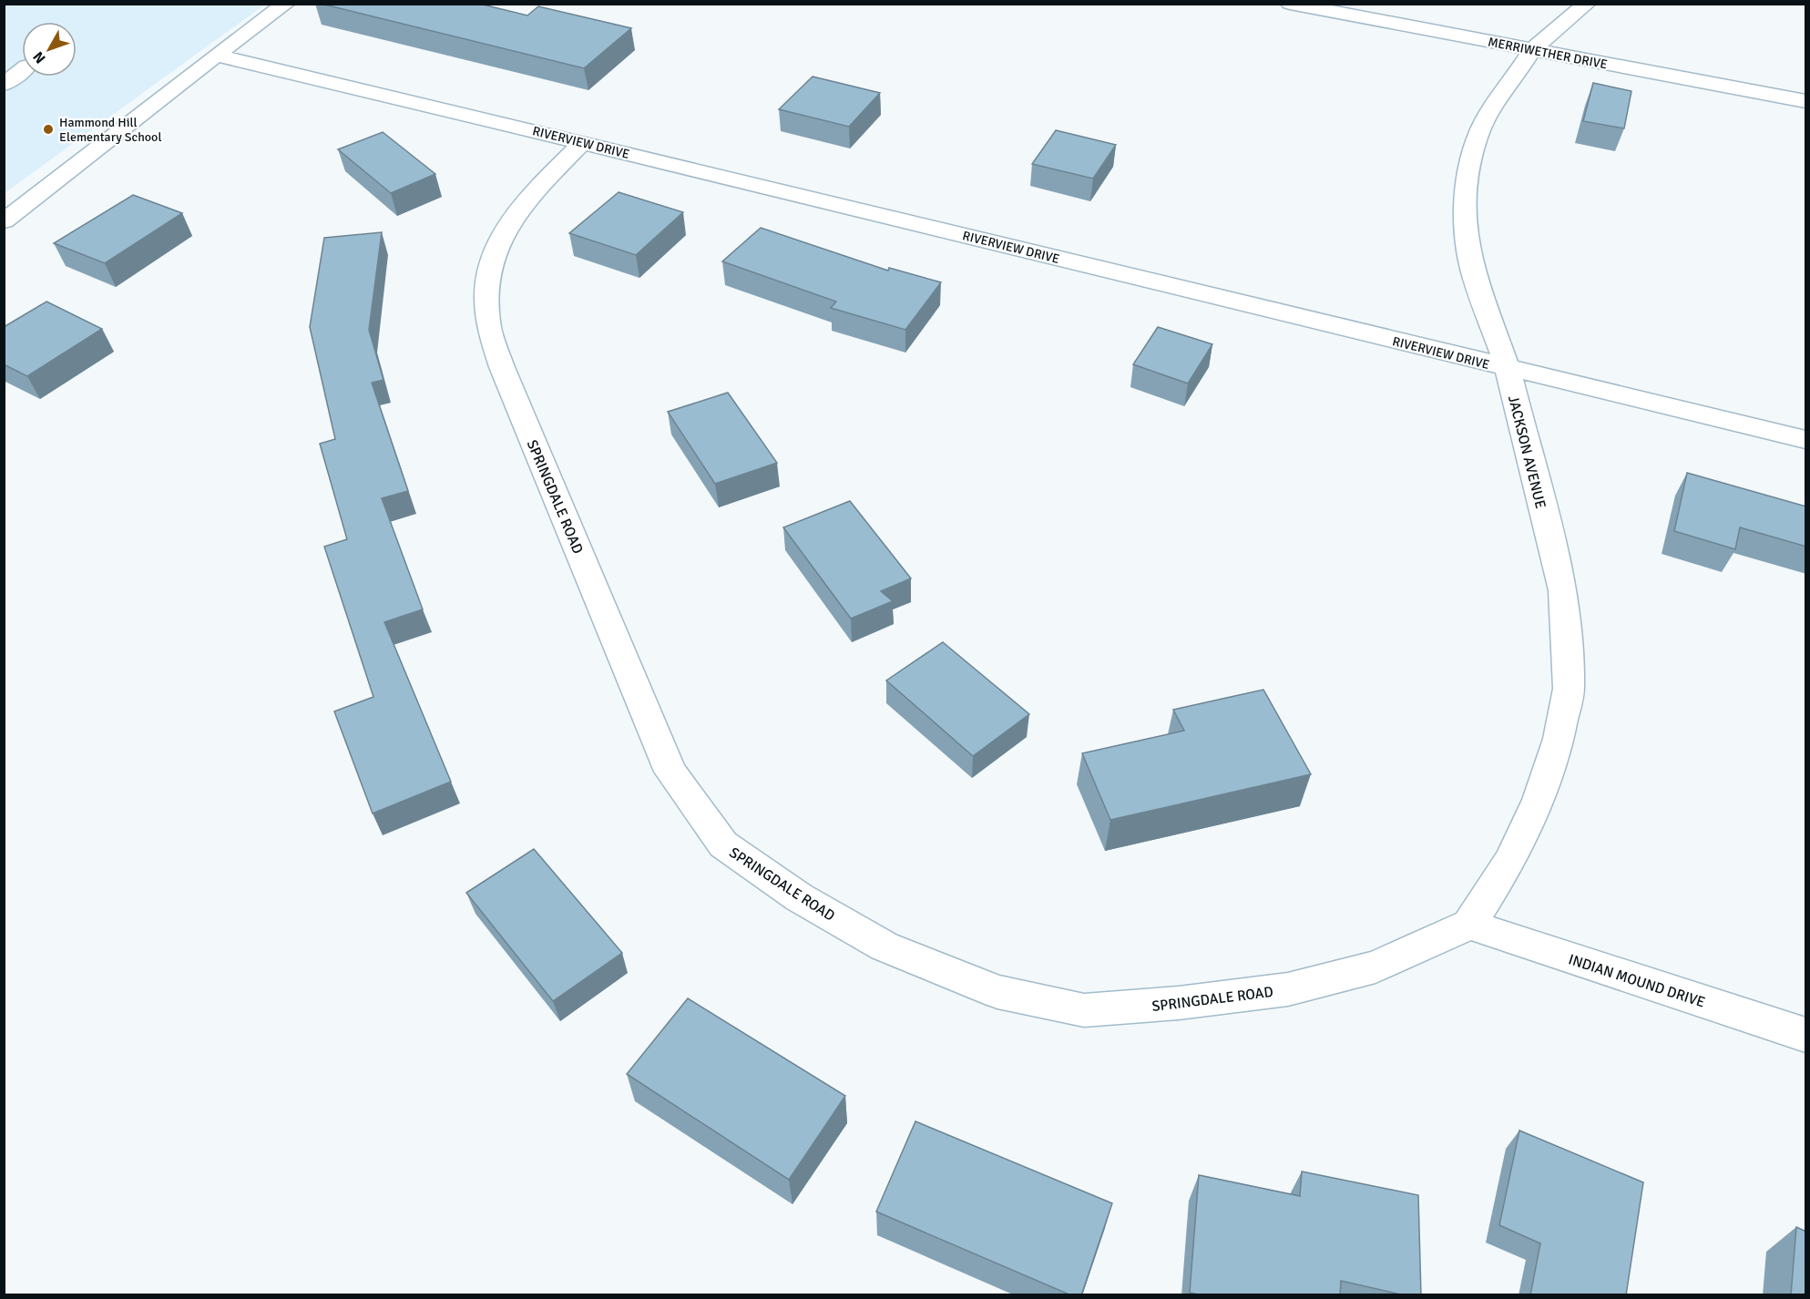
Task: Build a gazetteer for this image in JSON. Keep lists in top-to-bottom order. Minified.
{"streets":{"street":["MERRIWETHER DRIVE","RIVERVIEW DRIVE","JACKSON AVENUE","SPRINGDALE ROAD","INDIAN MOUND DRIVE"]},"crossings":[["MERRIWETHER DRIVE","JACKSON AVENUE"],["RIVERVIEW DRIVE","JACKSON AVENUE"],["RIVERVIEW DRIVE","SPRINGDALE ROAD"],["JACKSON AVENUE","SPRINGDALE ROAD"],["JACKSON AVENUE","INDIAN MOUND DRIVE"],["SPRINGDALE ROAD","INDIAN MOUND DRIVE"]],"places":["Hammond Hill Elementary School"],"north":"bottom left"}
